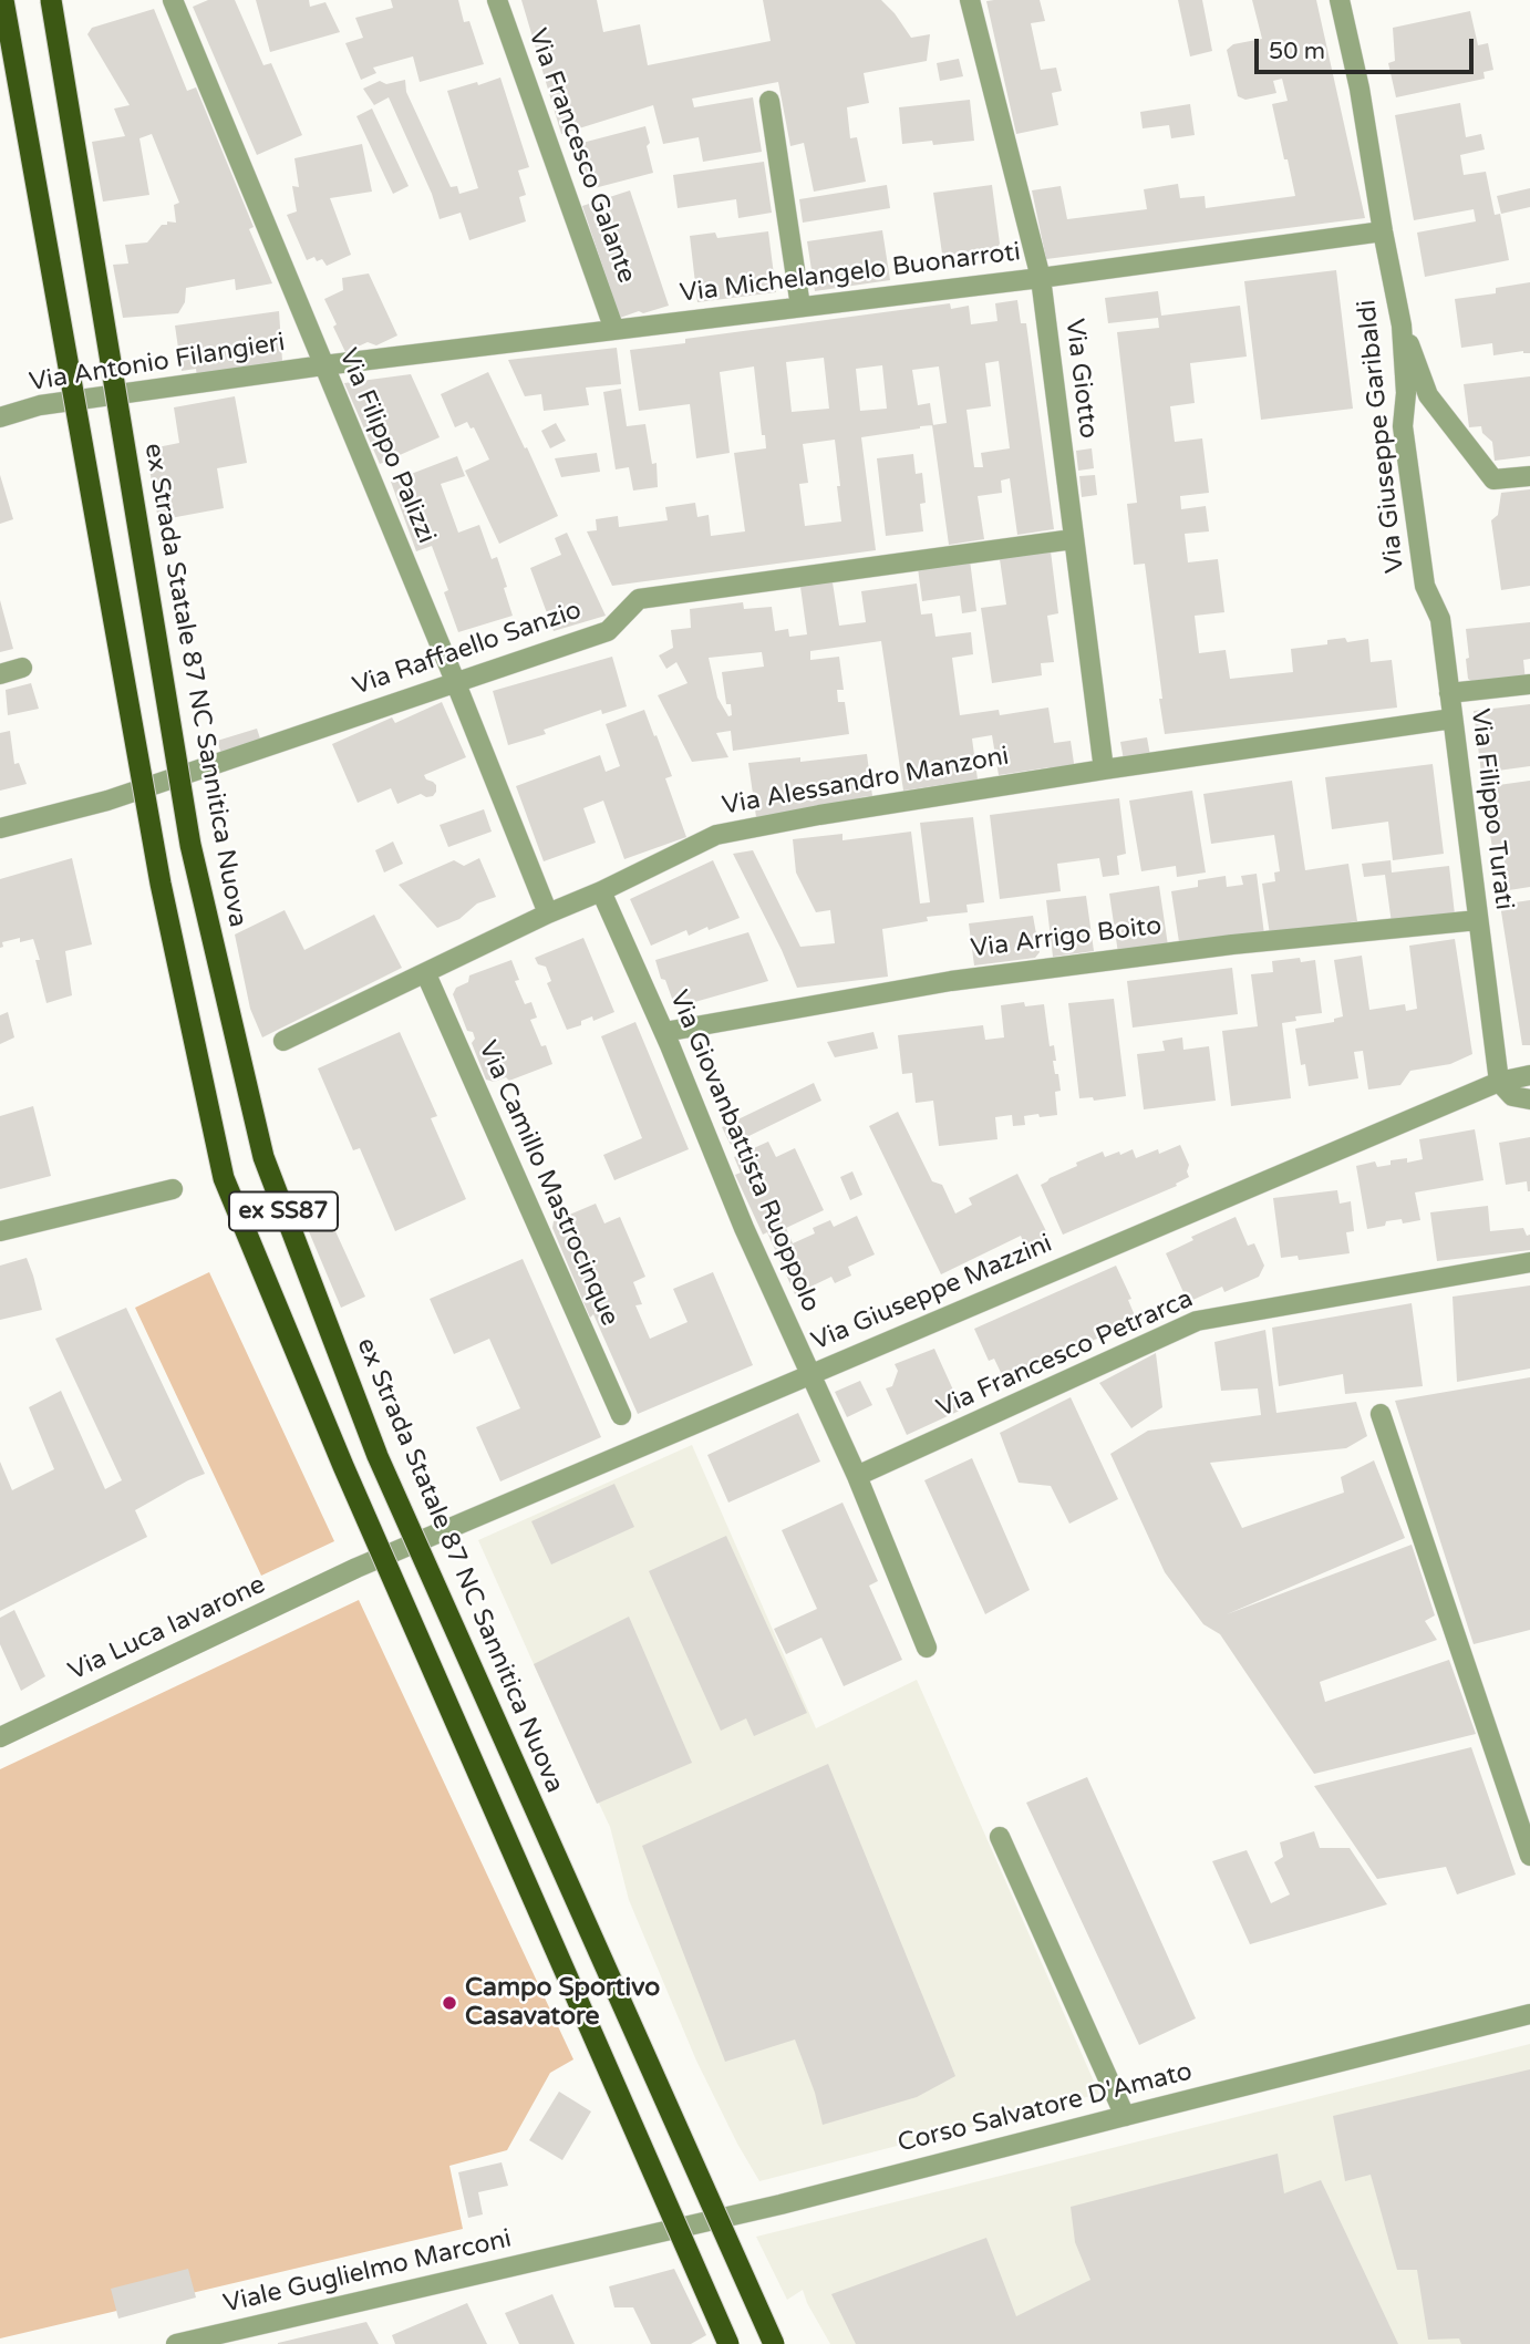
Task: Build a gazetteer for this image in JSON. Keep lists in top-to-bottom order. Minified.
{"streets":{"highway":["ex Strada Statale 87 NC Sannitica Nuova","ex SS87"],"street":["Via Francesco Galante","Via Michelangelo Buonarroti","Via Antonio Filangieri","Via Giotto","Via Giuseppe Garibaldi","Via Filippo Palizzi","Via Raffaello Sanzio","Via Alessandro Manzoni","Via Filippo Turati","Via Arrigo Boito","Via Giovanbattista Ruoppolo","Via Camillo Mastrocinque","Via Giuseppe Mazzini","Via Francesco Petrarca","Via Luca Iavarone","Corso Salvatore D'Amato","Viale Guglielmo Marconi"]},"crossings":[["Via Francesco Galante","Via Michelangelo Buonarroti"],["Via Michelangelo Buonarroti","Via Antonio Filangieri"],["Via Michelangelo Buonarroti","Via Giotto"],["Via Michelangelo Buonarroti","Via Giuseppe Garibaldi"],["Via Michelangelo Buonarroti","Via Filippo Palizzi"],["Via Antonio Filangieri","Via Filippo Palizzi"],["Via Giotto","Via Raffaello Sanzio"],["Via Giotto","Via Alessandro Manzoni"],["Via Giuseppe Garibaldi","Via Filippo Turati"],["Via Filippo Palizzi","Via Raffaello Sanzio"],["Via Filippo Palizzi","Via Alessandro Manzoni"],["Via Alessandro Manzoni","Via Filippo Turati"],["Via Alessandro Manzoni","Via Giovanbattista Ruoppolo"],["Via Alessandro Manzoni","Via Camillo Mastrocinque"],["Via Filippo Turati","Via Arrigo Boito"],["Via Filippo Turati","Via Giuseppe Mazzini"],["Via Arrigo Boito","Via Giovanbattista Ruoppolo"],["Via Giovanbattista Ruoppolo","Via Giuseppe Mazzini"],["Via Giovanbattista Ruoppolo","Via Francesco Petrarca"],["Via Giuseppe Mazzini","Via Luca Iavarone"],["Corso Salvatore D'Amato","Viale Guglielmo Marconi"]],"places":["Campo Sportivo Casavatore"],"scale_bar":"50 m"}
